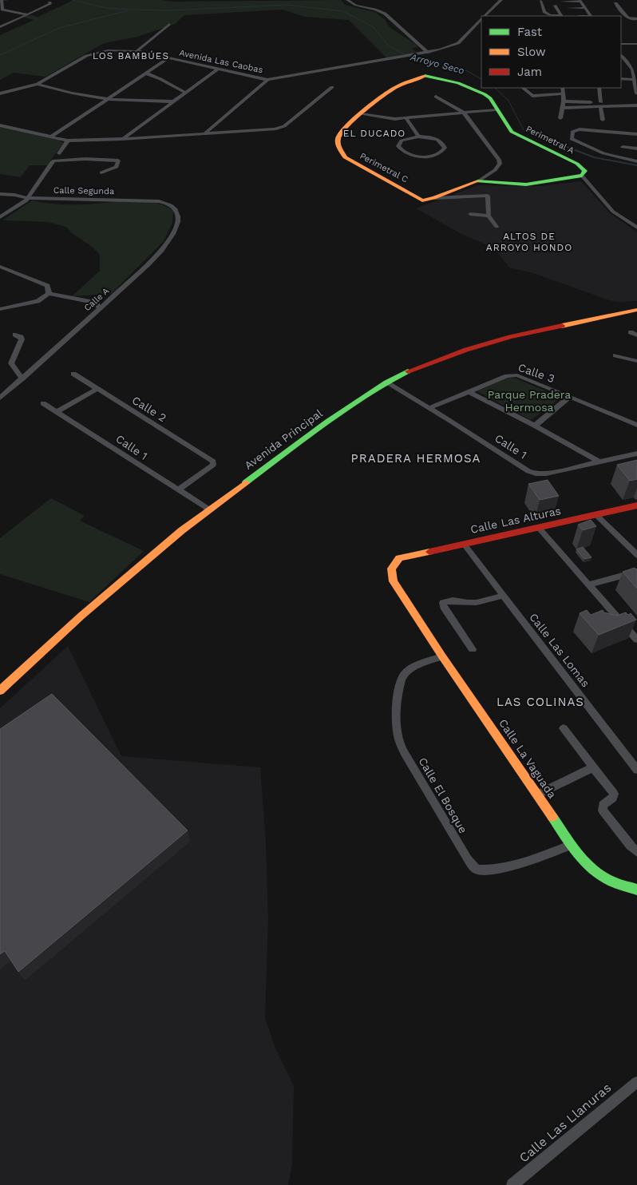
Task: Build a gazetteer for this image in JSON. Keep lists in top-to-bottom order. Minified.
{"streets":{"street":["Avenida Las Caobas","Perimetral A","Perimetral C","Calle Segunda","Calle A","Calle 3","Calle 2","Avenida Principal","Calle 1","Calle Las Alturas","Calle Las Lomas","Calle La Vaguada","Calle El Bosque","Calle Las Llanuras"]},"crossings":[["Perimetral A","Perimetral C"],["Calle Segunda","Calle A"],["Calle 3","Calle 1"],["Calle 2","Calle 1"],["Avenida Principal","Calle 1"],["Calle Las Alturas","Calle Las Lomas"],["Calle Las Alturas","Calle La Vaguada"],["Calle La Vaguada","Calle El Bosque"]],"districts":["LOS BAMBÚES","EL DUCADO","ALTOS DE ARROYO HONDO","PRADERA HERMOSA","LAS COLINAS"],"water":["Arroyo Seco"],"parks":["Parque Pradera Hermosa"],"legend":["Fast","Slow","Jam"]}
